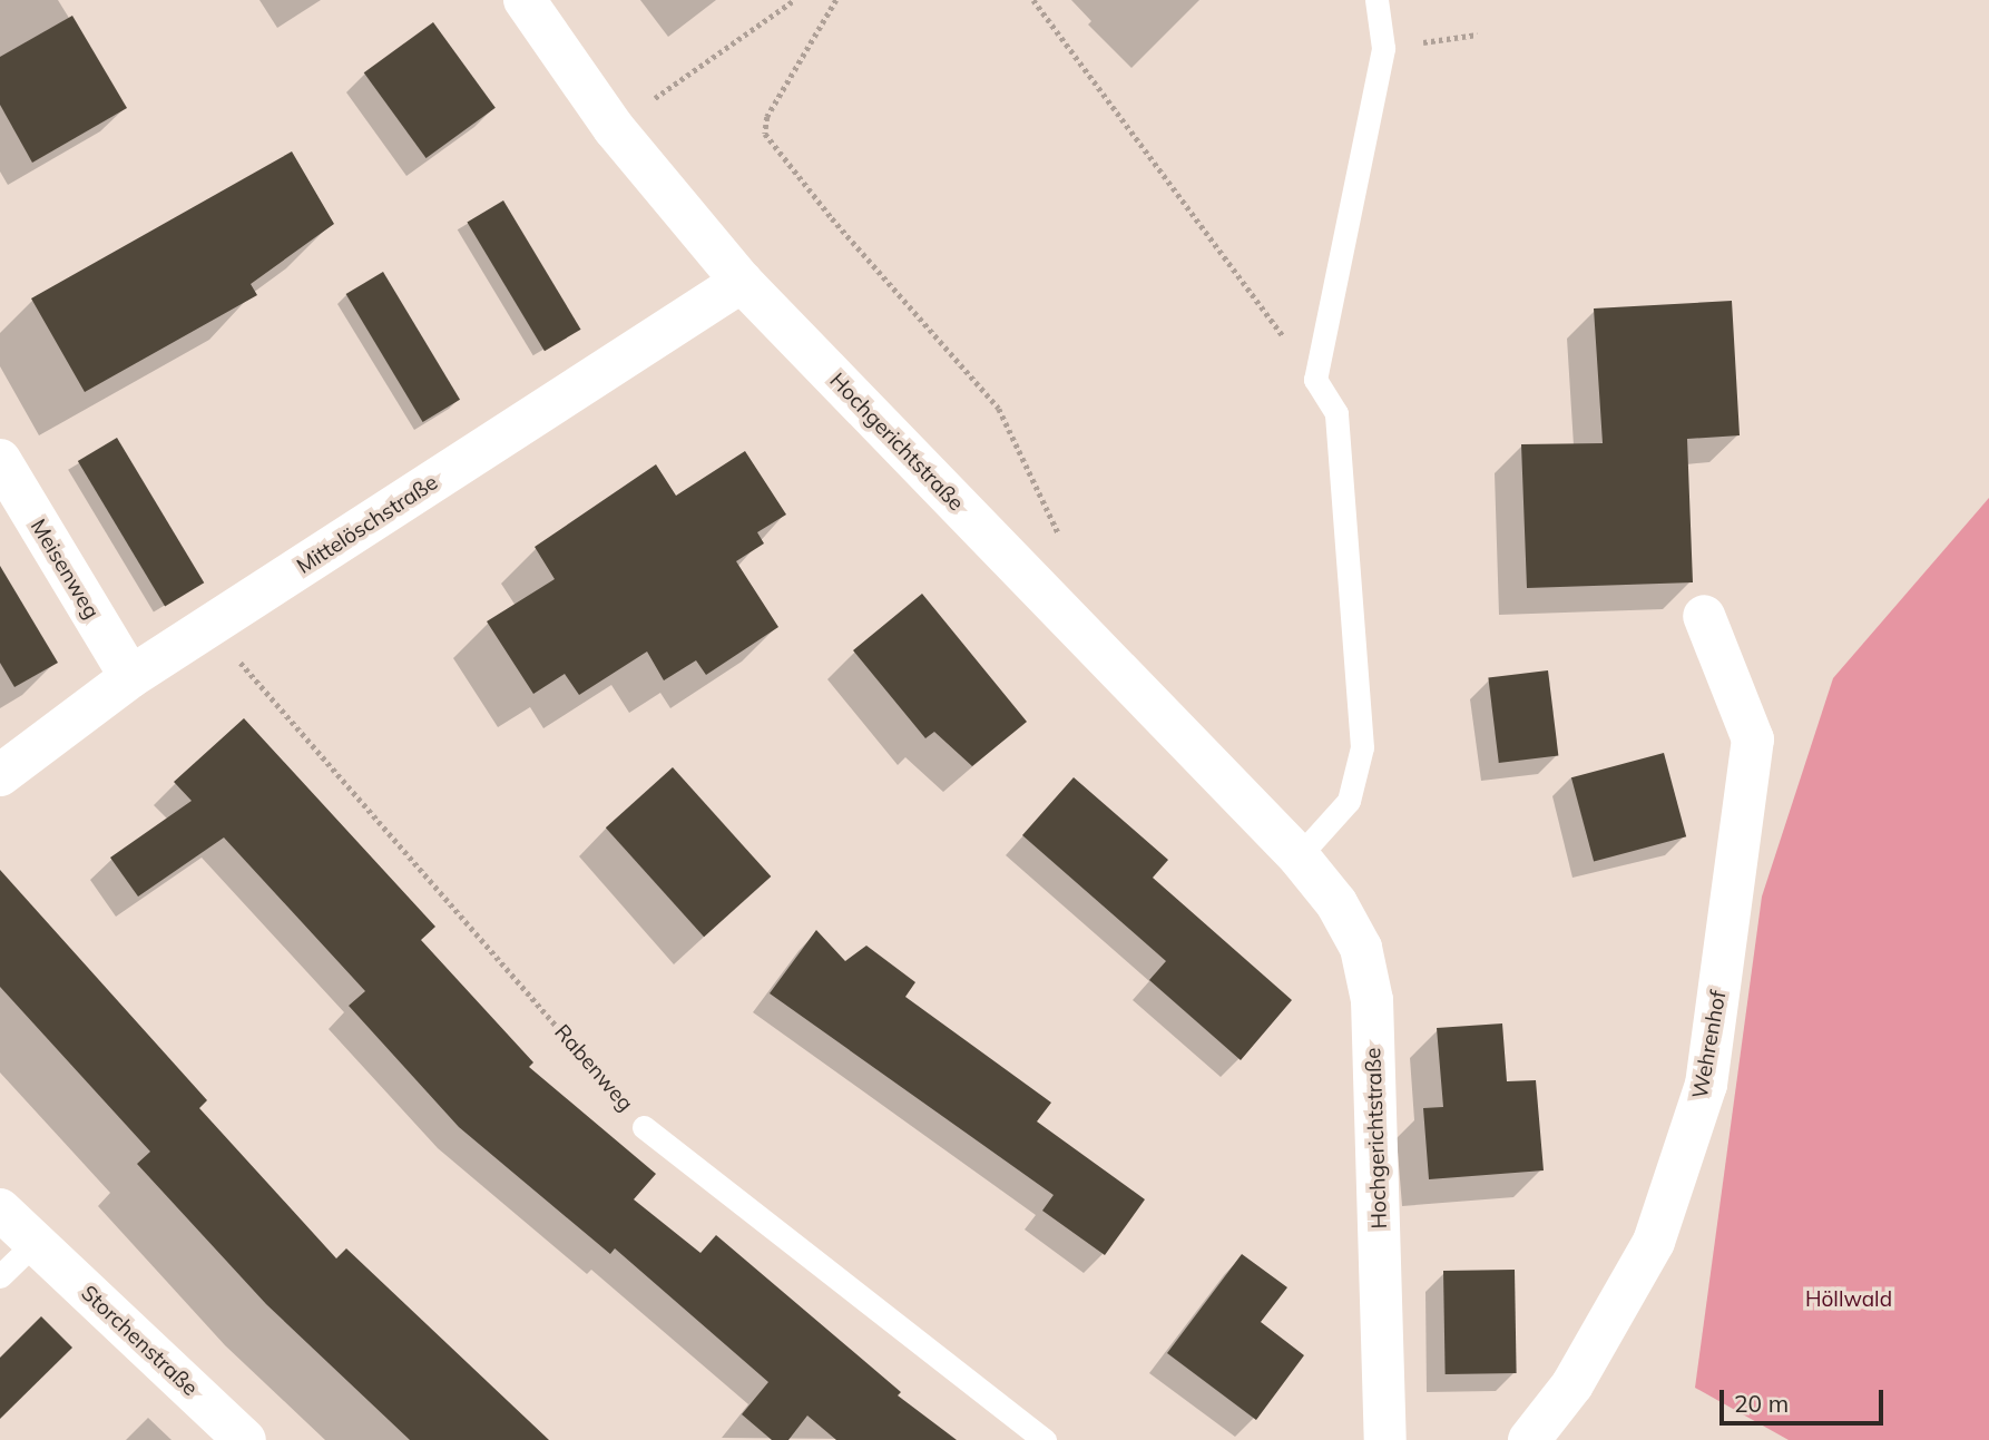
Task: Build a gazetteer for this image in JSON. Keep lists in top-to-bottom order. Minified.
{"streets":{"street":["Hochgerichtstraße","Mittelöschstraße","Meisenweg","Wehrenhof","Storchenstraße"],"lane":["Rabenweg"]},"crossings":[["Hochgerichtstraße","Mittelöschstraße"],["Mittelöschstraße","Meisenweg"],["Mittelöschstraße","Rabenweg"]],"parks":["Höllwald"],"scale_bar":"20 m"}
